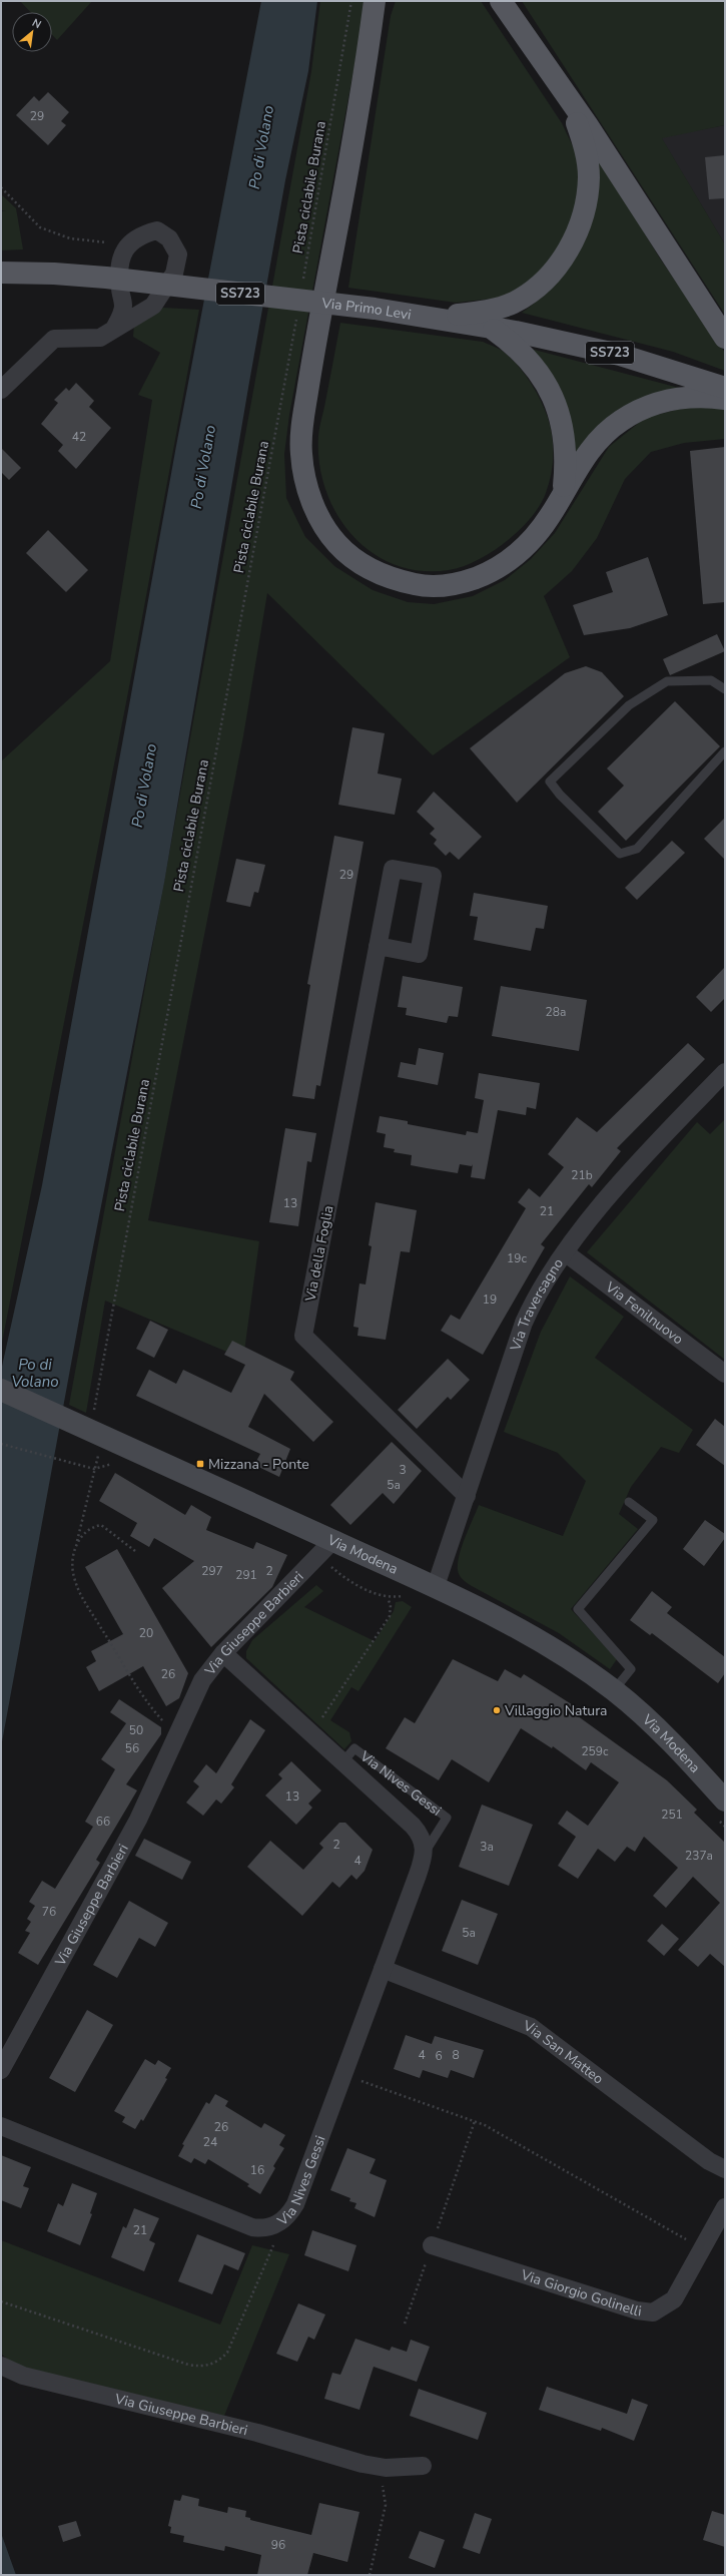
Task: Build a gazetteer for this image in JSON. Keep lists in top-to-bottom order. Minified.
{"streets":{"main road":["SS723","Via Primo Levi","Via Modena"],"street":["Via della Foglia","Via Traversagno","Via Fenilnuovo","Via Giuseppe Barbieri","Via Nives Gessi","Via San Matteo","Via Giorgio Golinelli"],"path":["Pista ciclabile Burana"]},"crossings":[["Pista ciclabile Burana","Via Modena"],["Via della Foglia","Via Traversagno"],["Via Traversagno","Via Fenilnuovo"],["Via Traversagno","Via Modena"],["Via Modena","Via Giuseppe Barbieri"],["Via Giuseppe Barbieri","Via Nives Gessi"],["Via Nives Gessi","Via San Matteo"]],"water":["Po di Volano"],"places":{"transit":["Mizzana - Ponte"],"other":["Villaggio Natura"]},"house_numbers":["29","42","29","28a","21b","13","21","19c","19","3","5a","297","2","291","20","26","50","56","259c","13","251","66","2","3a","237a","4","76","5a","4","8","6","26","24","16","21","96"],"north":"top right"}
